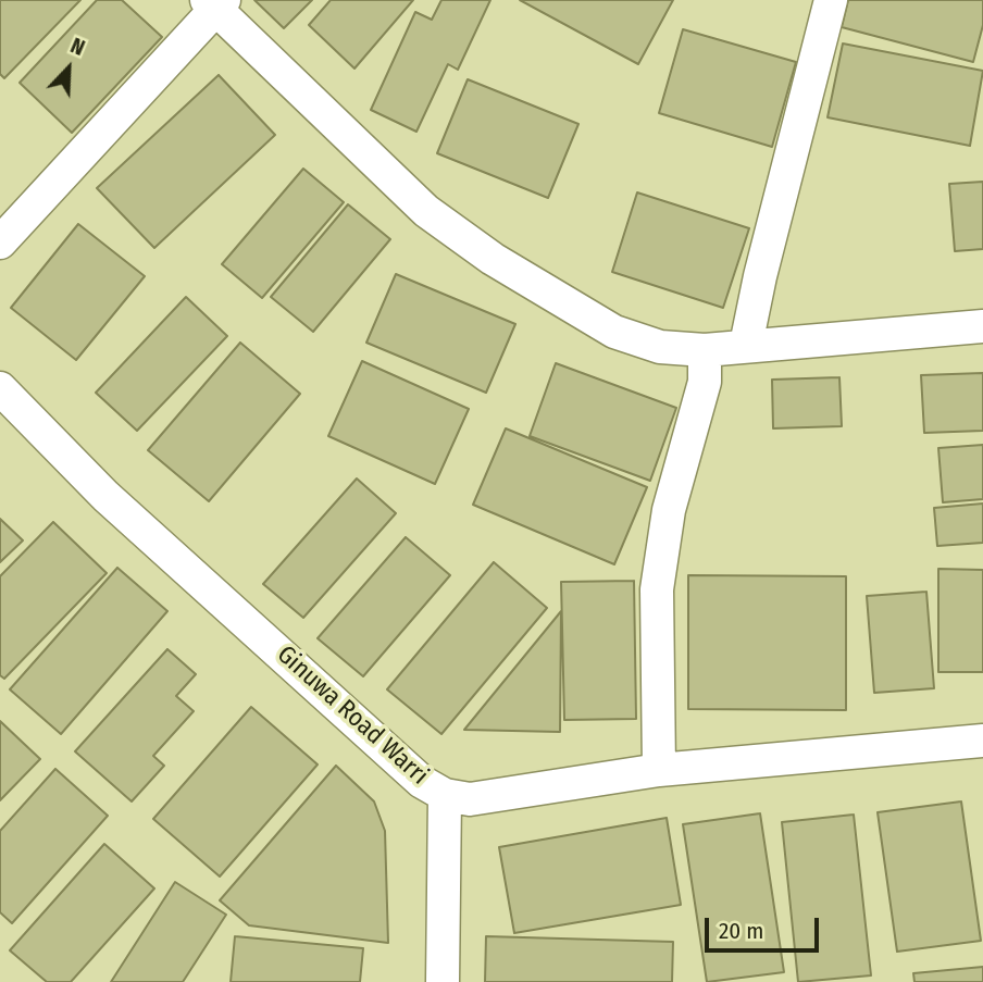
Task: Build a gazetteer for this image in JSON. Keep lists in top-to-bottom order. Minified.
{"streets":{"street":["Ginuwa Road Warri"]},"scale_bar":"20 m","north":"top right"}
